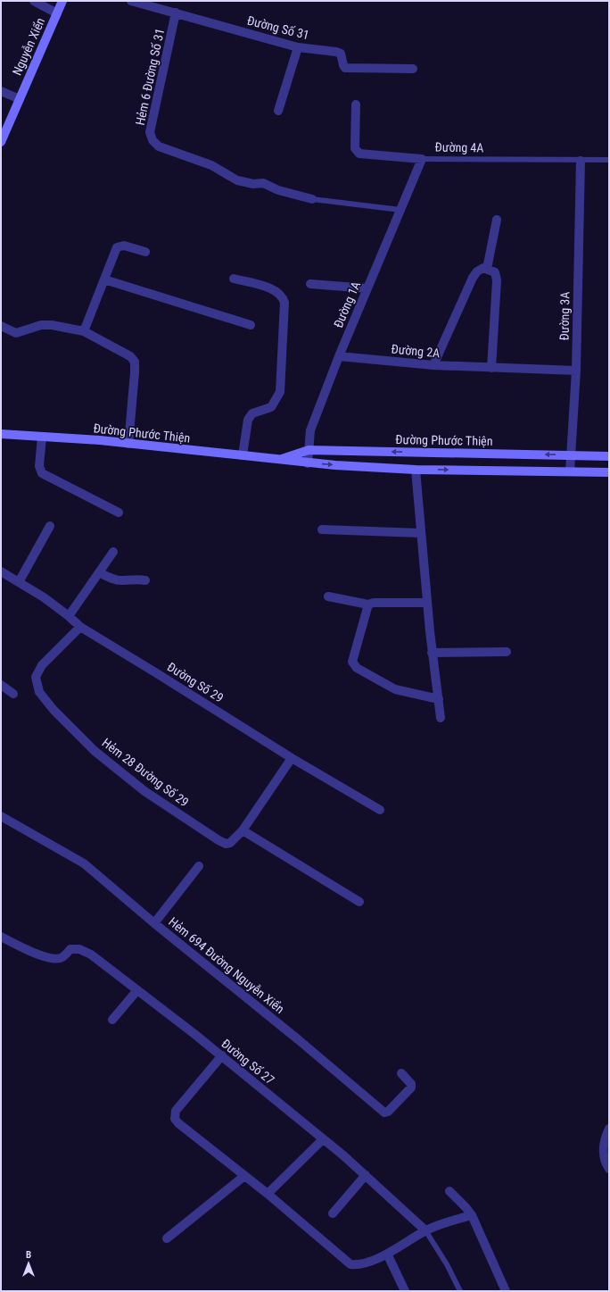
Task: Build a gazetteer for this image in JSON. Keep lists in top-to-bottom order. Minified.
{"streets":{"street":["Đường Số 31","Nguyễn Xiển","Hẻm 6 Đường Số 31","Đường 4A","Đường 1A","Đường 3A","Đường 2A","Đường Phước Thiện","Đường Số 29","Hẻm 28 Đường Số 29","Hẻm 694 Đường Nguyễn Xiển","Đường Số 27"]},"crossings":[["Đường Số 31","Hẻm 6 Đường Số 31"],["Hẻm 6 Đường Số 31","Đường 1A"],["Đường 4A","Đường 1A"],["Đường 4A","Đường 3A"],["Đường 1A","Đường 2A"],["Đường 1A","Đường Phước Thiện"],["Đường 3A","Đường 2A"],["Đường 3A","Đường Phước Thiện"],["Đường Số 29","Hẻm 28 Đường Số 29"]],"north":"top"}
